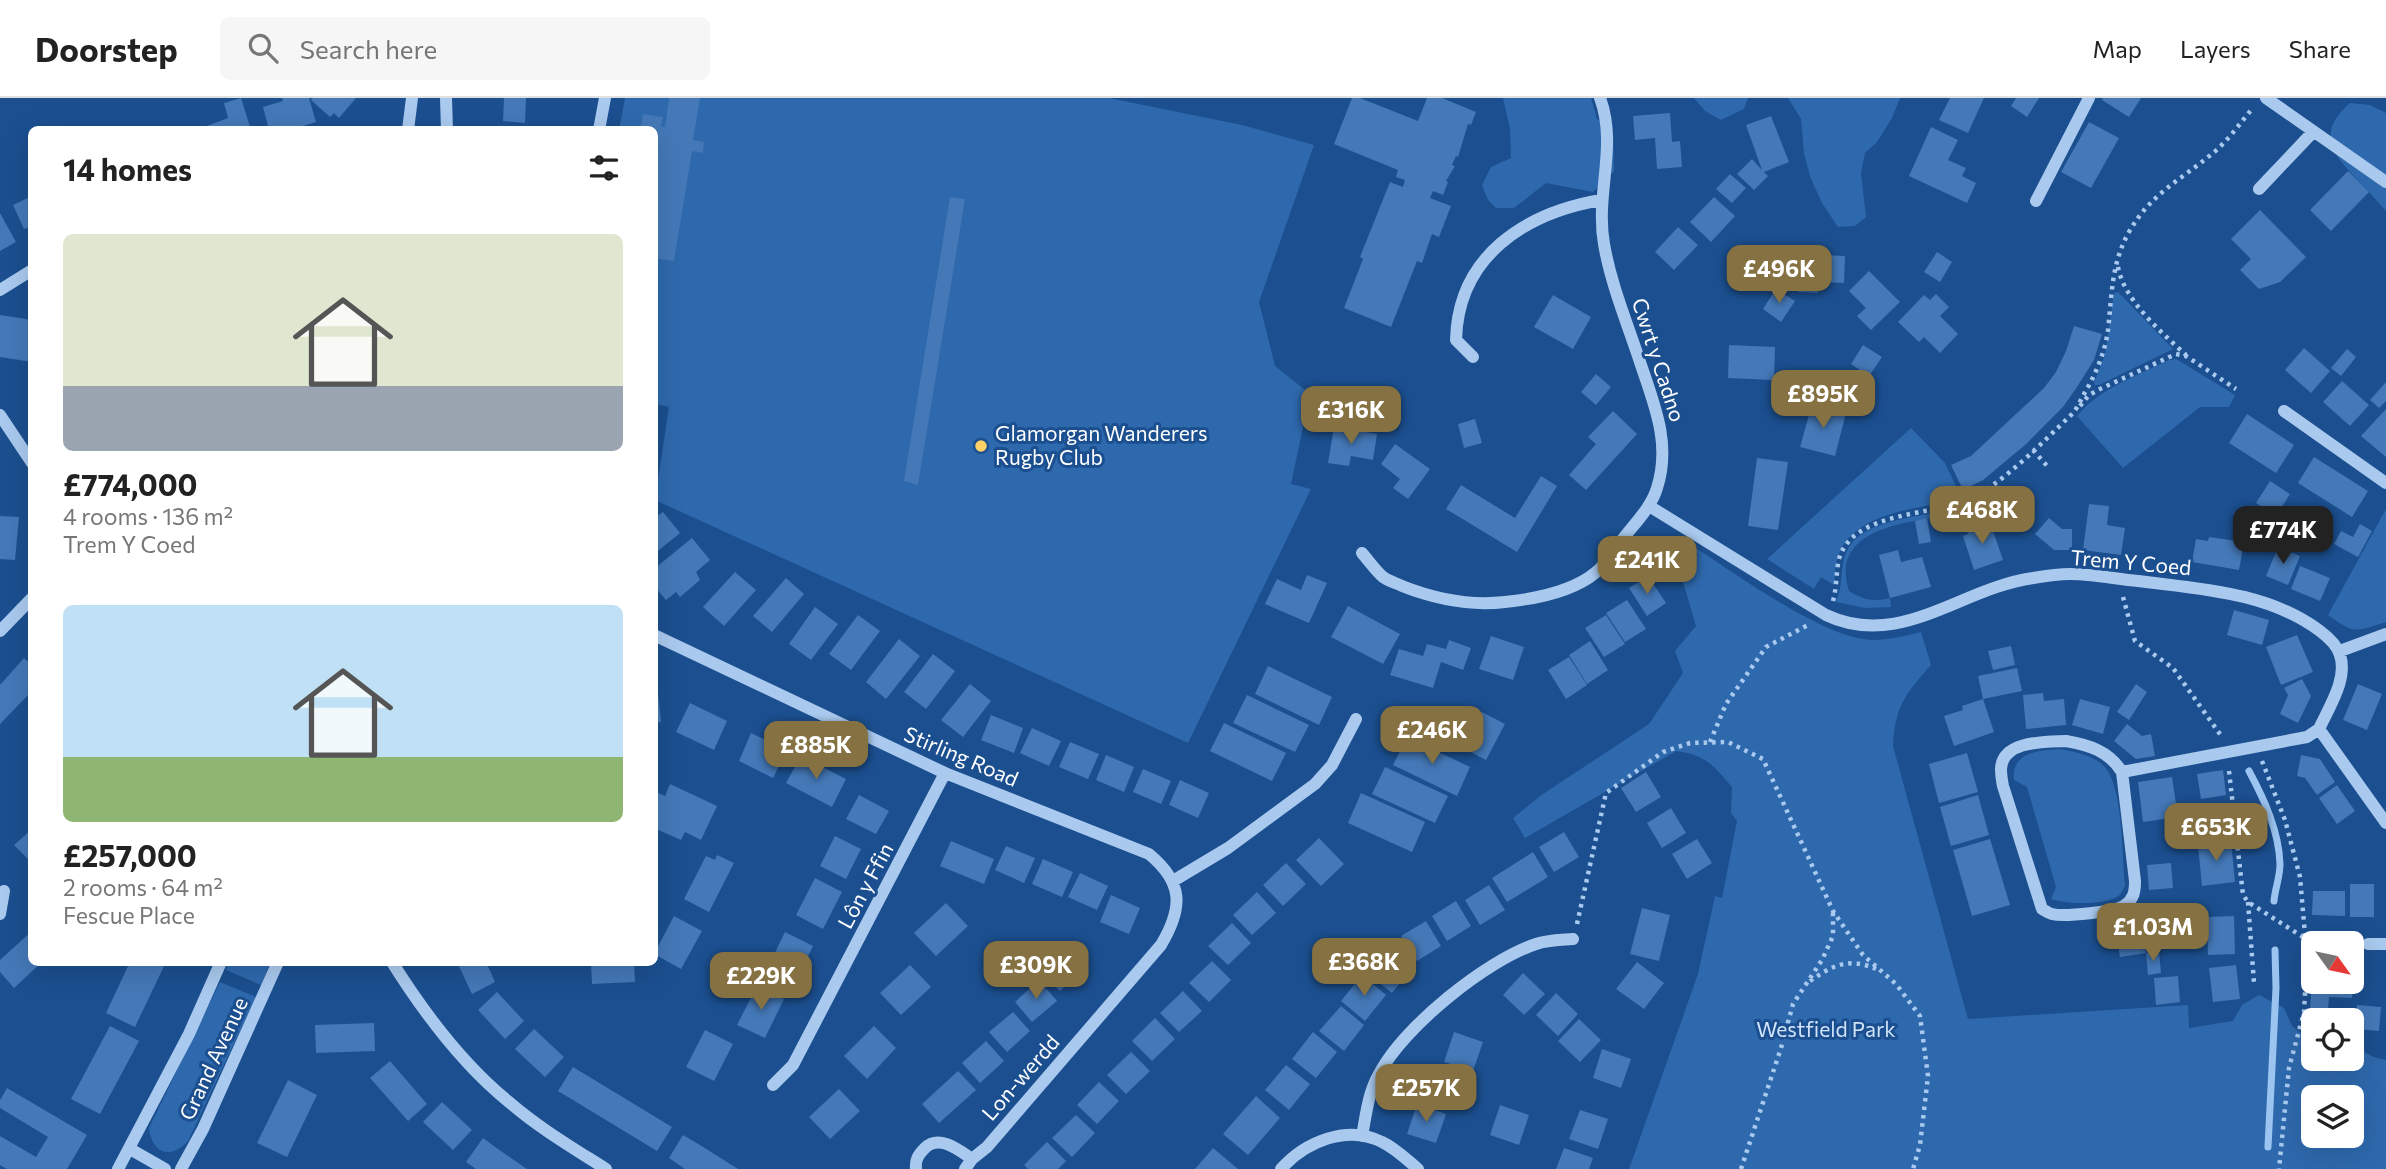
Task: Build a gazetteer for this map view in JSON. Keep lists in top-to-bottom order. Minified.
{"streets":{"street":["Cwrt y Cadno","Trem Y Coed","Stirling Road","Lôn y Ffin","Grand Avenue","Lon-werdd"]},"crossings":[["Cwrt y Cadno","Trem Y Coed"],["Stirling Road","Lôn y Ffin"],["Stirling Road","Lon-werdd"]],"parks":["Westfield Park"],"places":["Glamorgan Wanderers Rugby Club"],"north":"bottom right","page":{"header":"Doorstep","search":"Search here","nav":["Map","Layers","Share"],"heading":"14 homes","list":[{"name":"£774,000","note":"4 rooms · 136 m² · Trem Y Coed"},{"name":"£257,000","note":"2 rooms · 64 m² · Fescue Place"}],"price":["£496K","£895K","£316K","£468K","£774K","£241K","£246K","£885K","£653K","£1.03M","£368K","£309K","£229K","£257K"]}}
